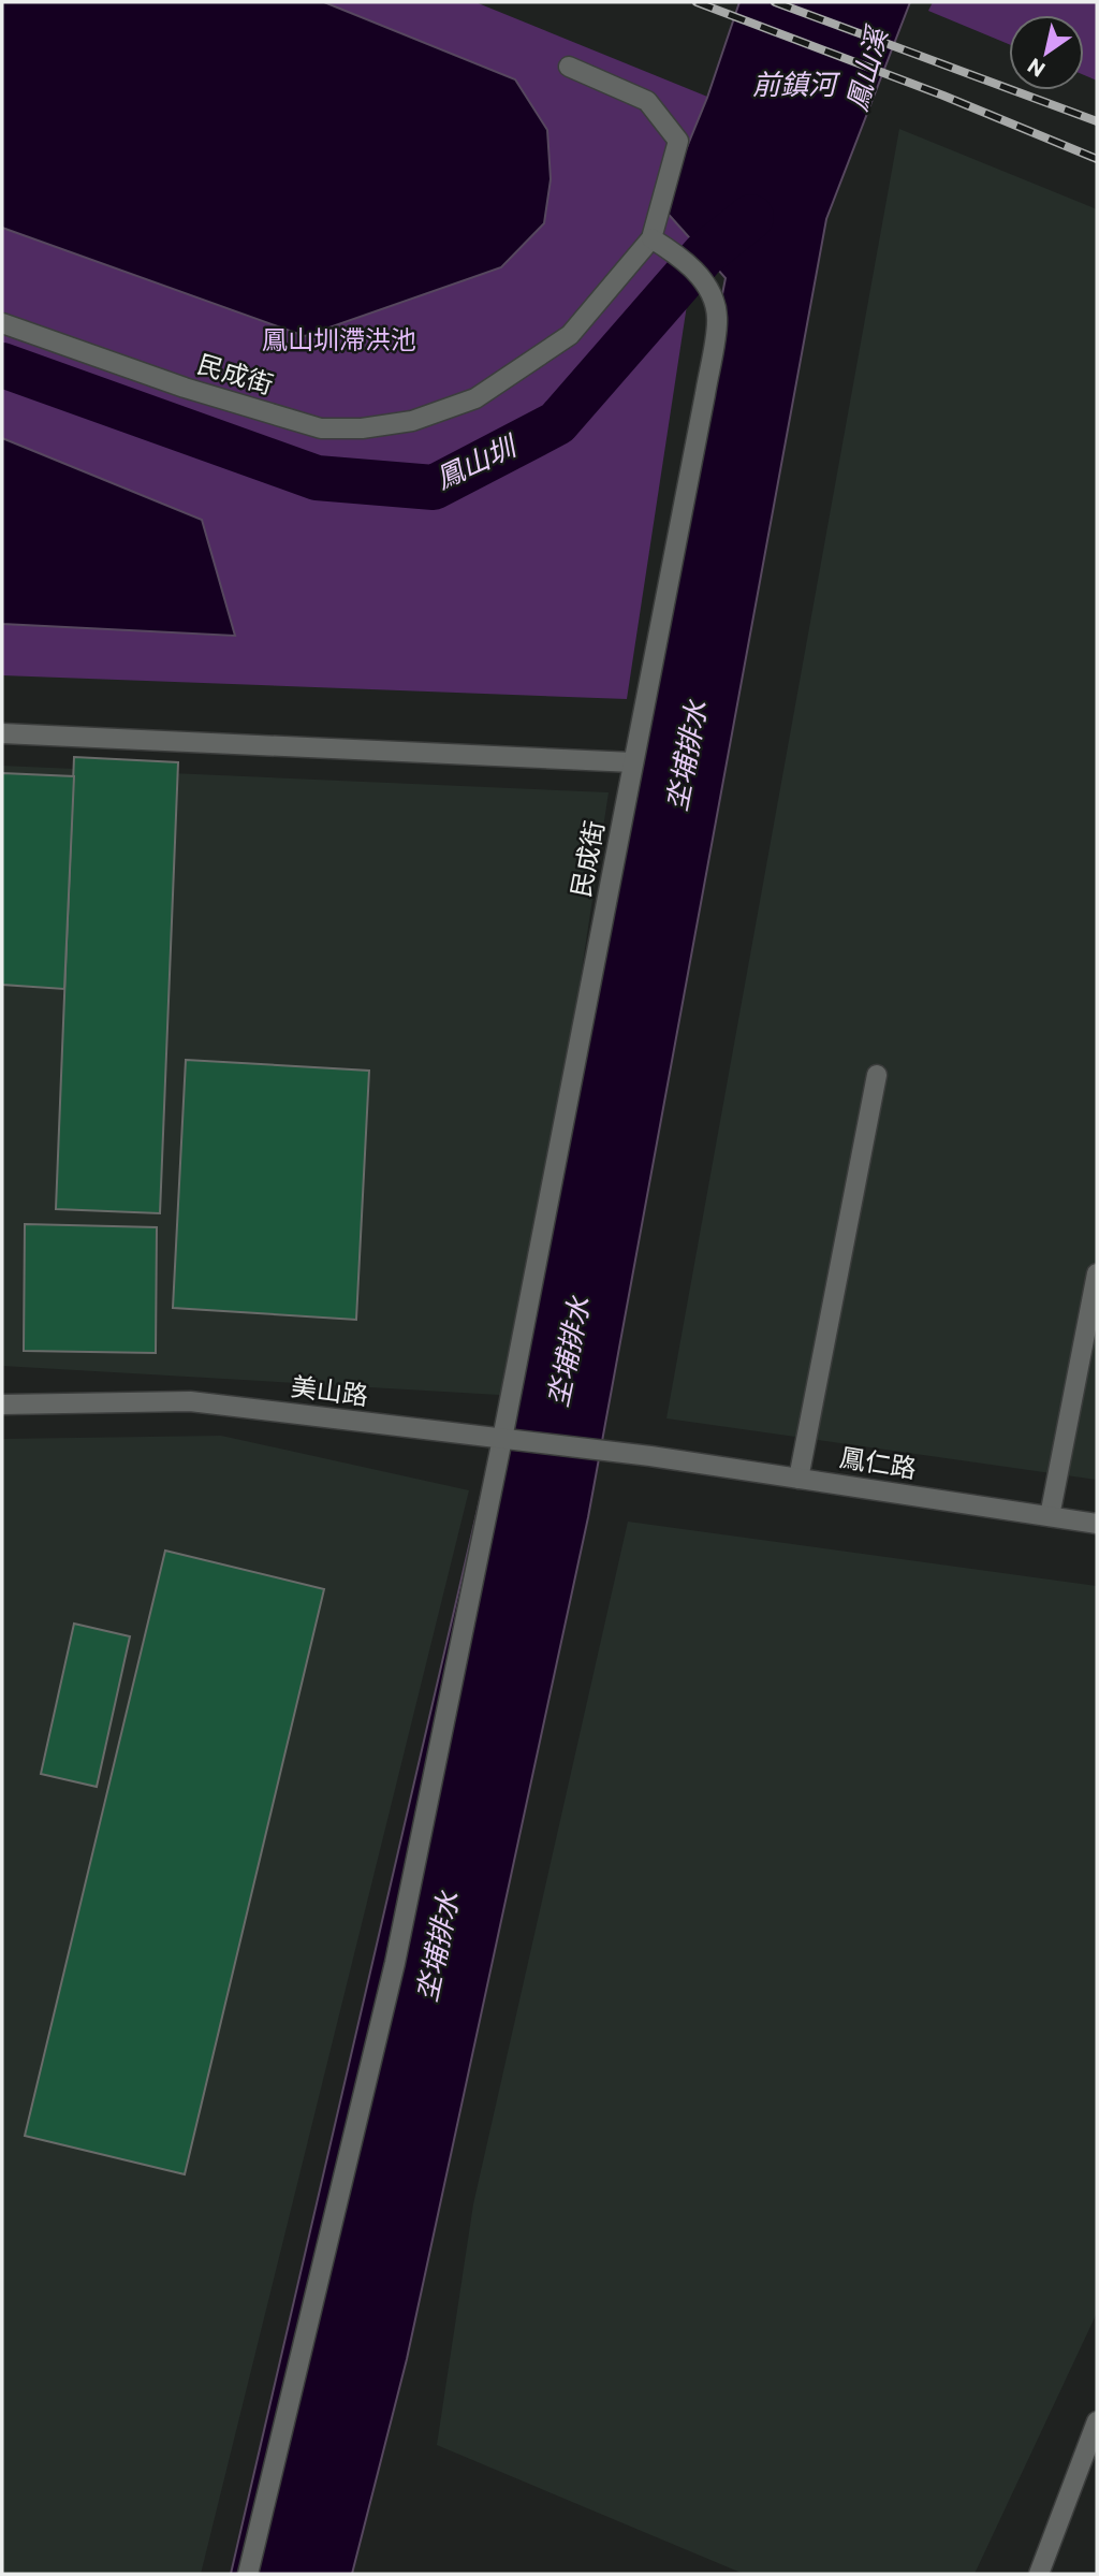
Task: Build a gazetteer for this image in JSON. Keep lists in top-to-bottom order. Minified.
{"streets":{"street":["民成街","美山路","鳳仁路"]},"crossings":[["民成街","美山路"],["美山路","鳳仁路"]],"water":["鳳山溪","前鎮河","鳳山圳","坔埔排水"],"parks":["鳳山圳滯洪池"],"north":"bottom left"}
